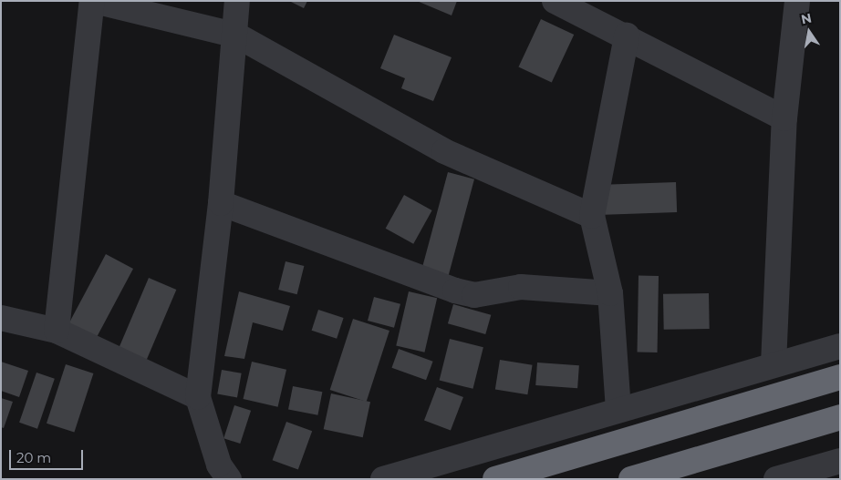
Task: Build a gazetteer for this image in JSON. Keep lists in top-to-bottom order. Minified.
{"scale_bar":"20 m","north":"top"}
